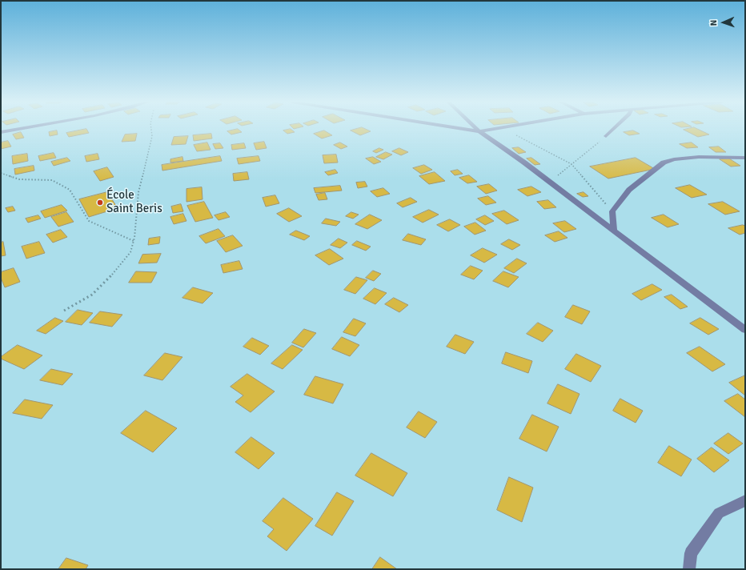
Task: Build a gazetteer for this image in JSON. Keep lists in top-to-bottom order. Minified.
{"places":["École Saint Beris"],"north":"left"}
